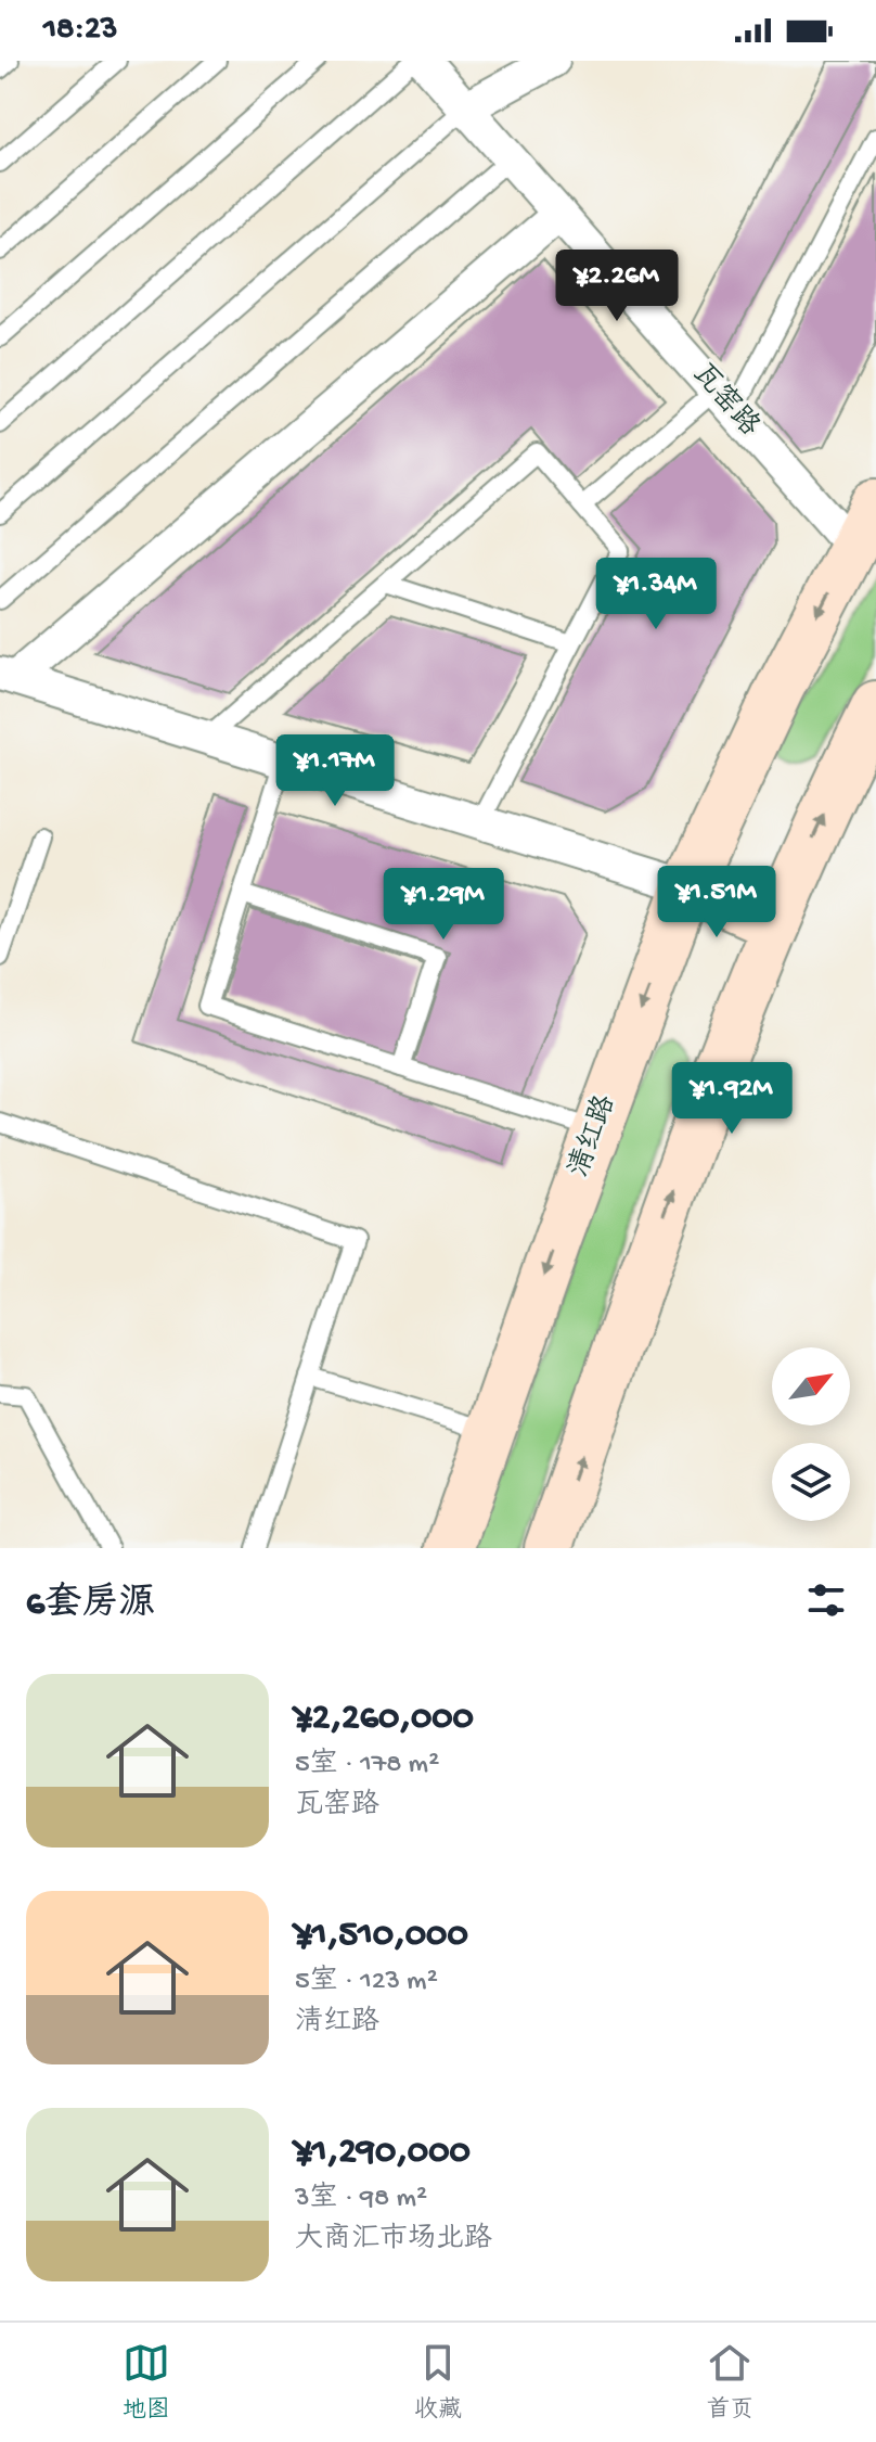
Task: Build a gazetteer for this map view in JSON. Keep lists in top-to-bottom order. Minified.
{"streets":{"main road":["清红路"],"street":["瓦窑路"]},"crossings":[["瓦窑路","清红路"]],"north":"top right","page":{"status":"18:23","price":["¥2.26M","¥1.34M","¥1.17M","¥1.51M","¥1.29M","¥1.92M"],"heading":"6套房源","list":[{"name":"¥2,260,000","note":"5室 · 178 m² · 瓦窑路"},{"name":"¥1,510,000","note":"5室 · 123 m² · 清红路"},{"name":"¥1,290,000","note":"3室 · 98 m² · 大商汇市场北路"}],"tabs":["地图","收藏","首页"]}}
